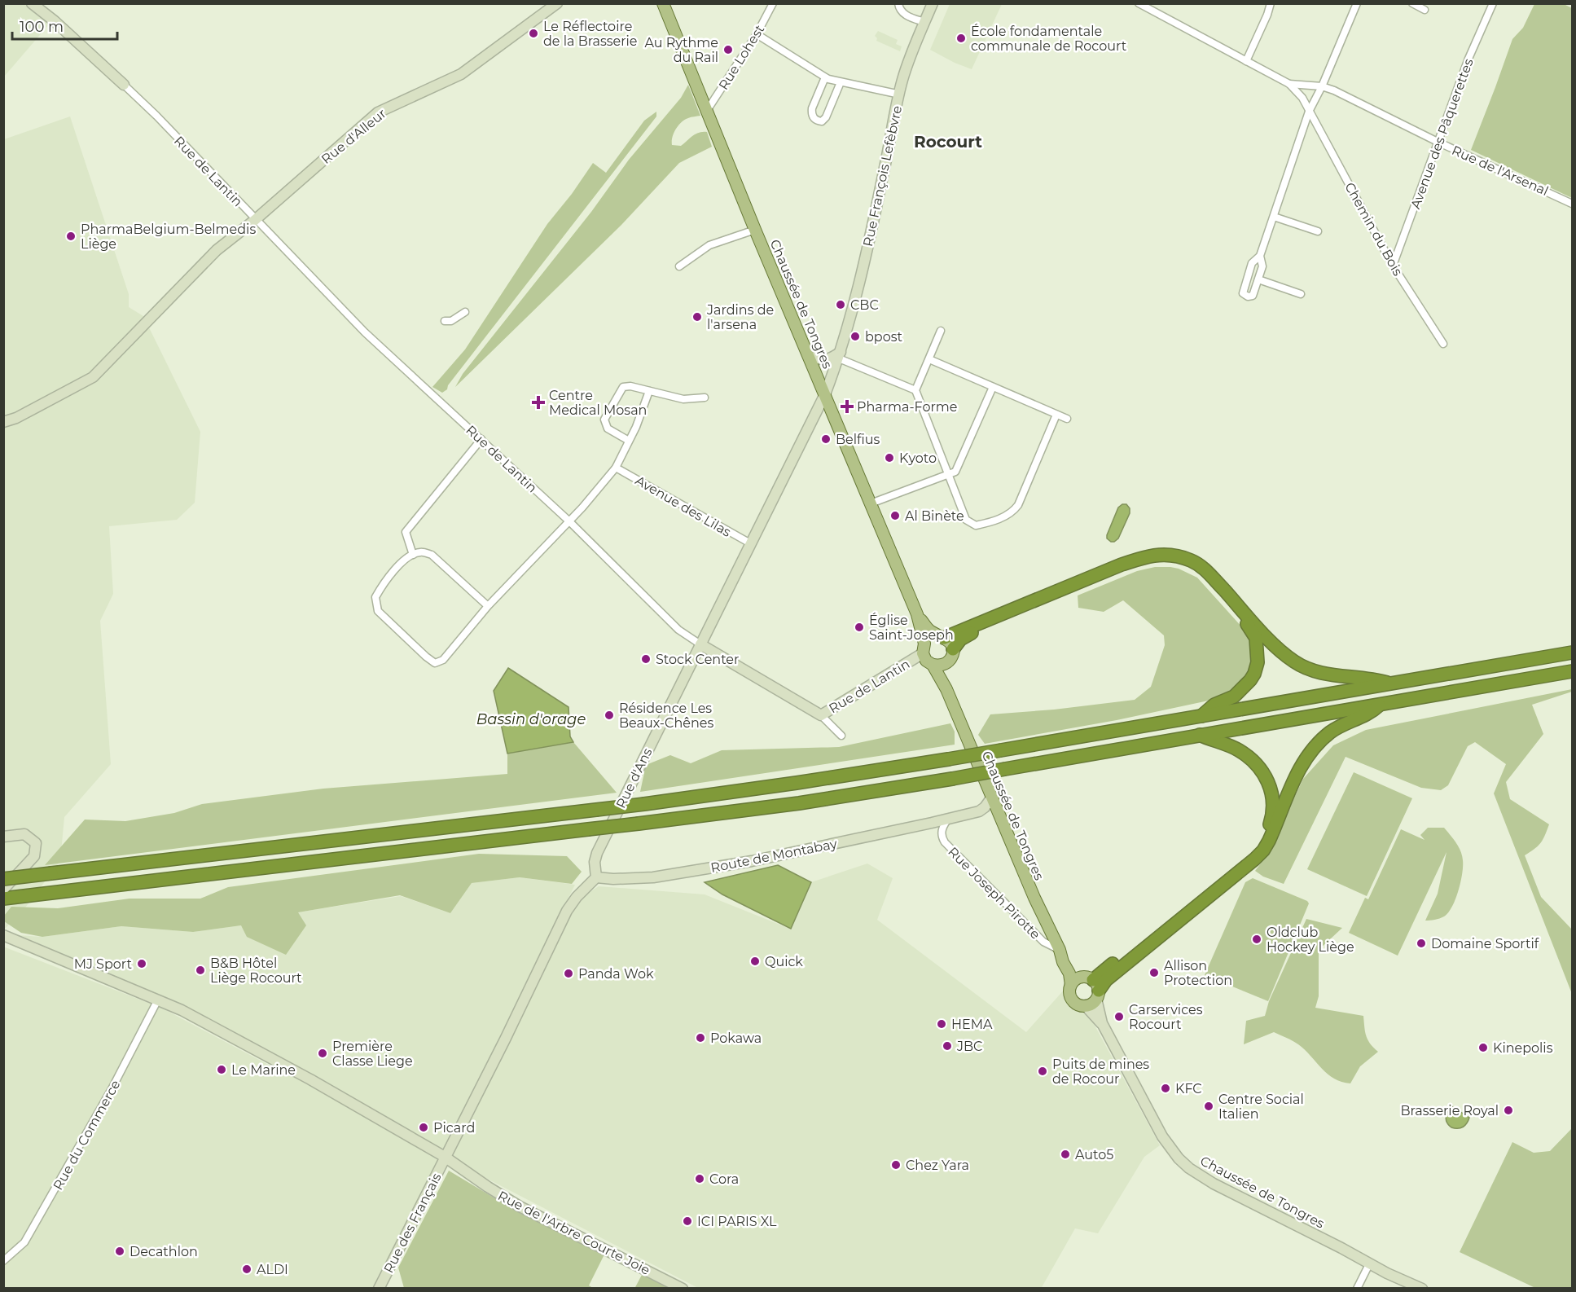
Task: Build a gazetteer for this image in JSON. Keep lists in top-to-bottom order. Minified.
{"streets":{"main road":["Chaussée de Tongres"],"street":["Rue Lohest","Avenue des Pâquerettes","Rue d'Alleur","Rue de l'Arsenal","Rue de Lantin","Rue François Lefèbvre","Chemin du Bois","Avenue des Lilas","Rue d'Ans","Route de Montabay","Rue Joseph Pirotte","Rue du Commerce","Rue des Français","Rue de l'Arbre Courte Joie"]},"crossings":[["Rue Lohest","Chaussée de Tongres"],["Avenue des Pâquerettes","Rue de l'Arsenal"],["Avenue des Pâquerettes","Chemin du Bois"],["Rue d'Alleur","Rue de Lantin"],["Rue de l'Arsenal","Chemin du Bois"],["Rue de Lantin","Chaussée de Tongres"],["Rue de Lantin","Rue d'Ans"],["Rue François Lefèbvre","Chaussée de Tongres"],["Rue François Lefèbvre","Rue d'Ans"],["Chaussée de Tongres","Rue d'Ans"],["Chaussée de Tongres","Rue Joseph Pirotte"],["Avenue des Lilas","Rue d'Ans"],["Rue d'Ans","Route de Montabay"],["Route de Montabay","Rue Joseph Pirotte"],["Rue du Commerce","Rue de l'Arbre Courte Joie"],["Rue des Français","Rue de l'Arbre Courte Joie"]],"districts":["Rocourt"],"water":["Bassin d'orage"],"places":{"other":["Le Réflectoire de la Brasserie","École fondamentale communale de Rocourt","Au Rythme du Rail","PharmaBelgium-Belmedis Liège","CBC","Jardins de l'arsena","bpost","Belfius","Kyoto","Al Binète","Église Saint-Joseph","Stock Center","Résidence Les Beaux-Chênes","Oldclub Hockey Liège","Domaine Sportif","Quick","MJ Sport","B&B Hôtel Liège Rocourt","Allison Protection","Panda Wok","Carservices Rocourt","HEMA","Pokawa","JBC","Kinepolis","Première Classe Liege","Le Marine","Puits de mines de Rocour","KFC","Centre Social Italien","Brasserie Royal","Picard","Auto5","Chez Yara","Cora","ICI PARIS XL","Decathlon","ALDI"],"health":["Centre Medical Mosan","Pharma-Forme"]},"scale_bar":"100 m"}
